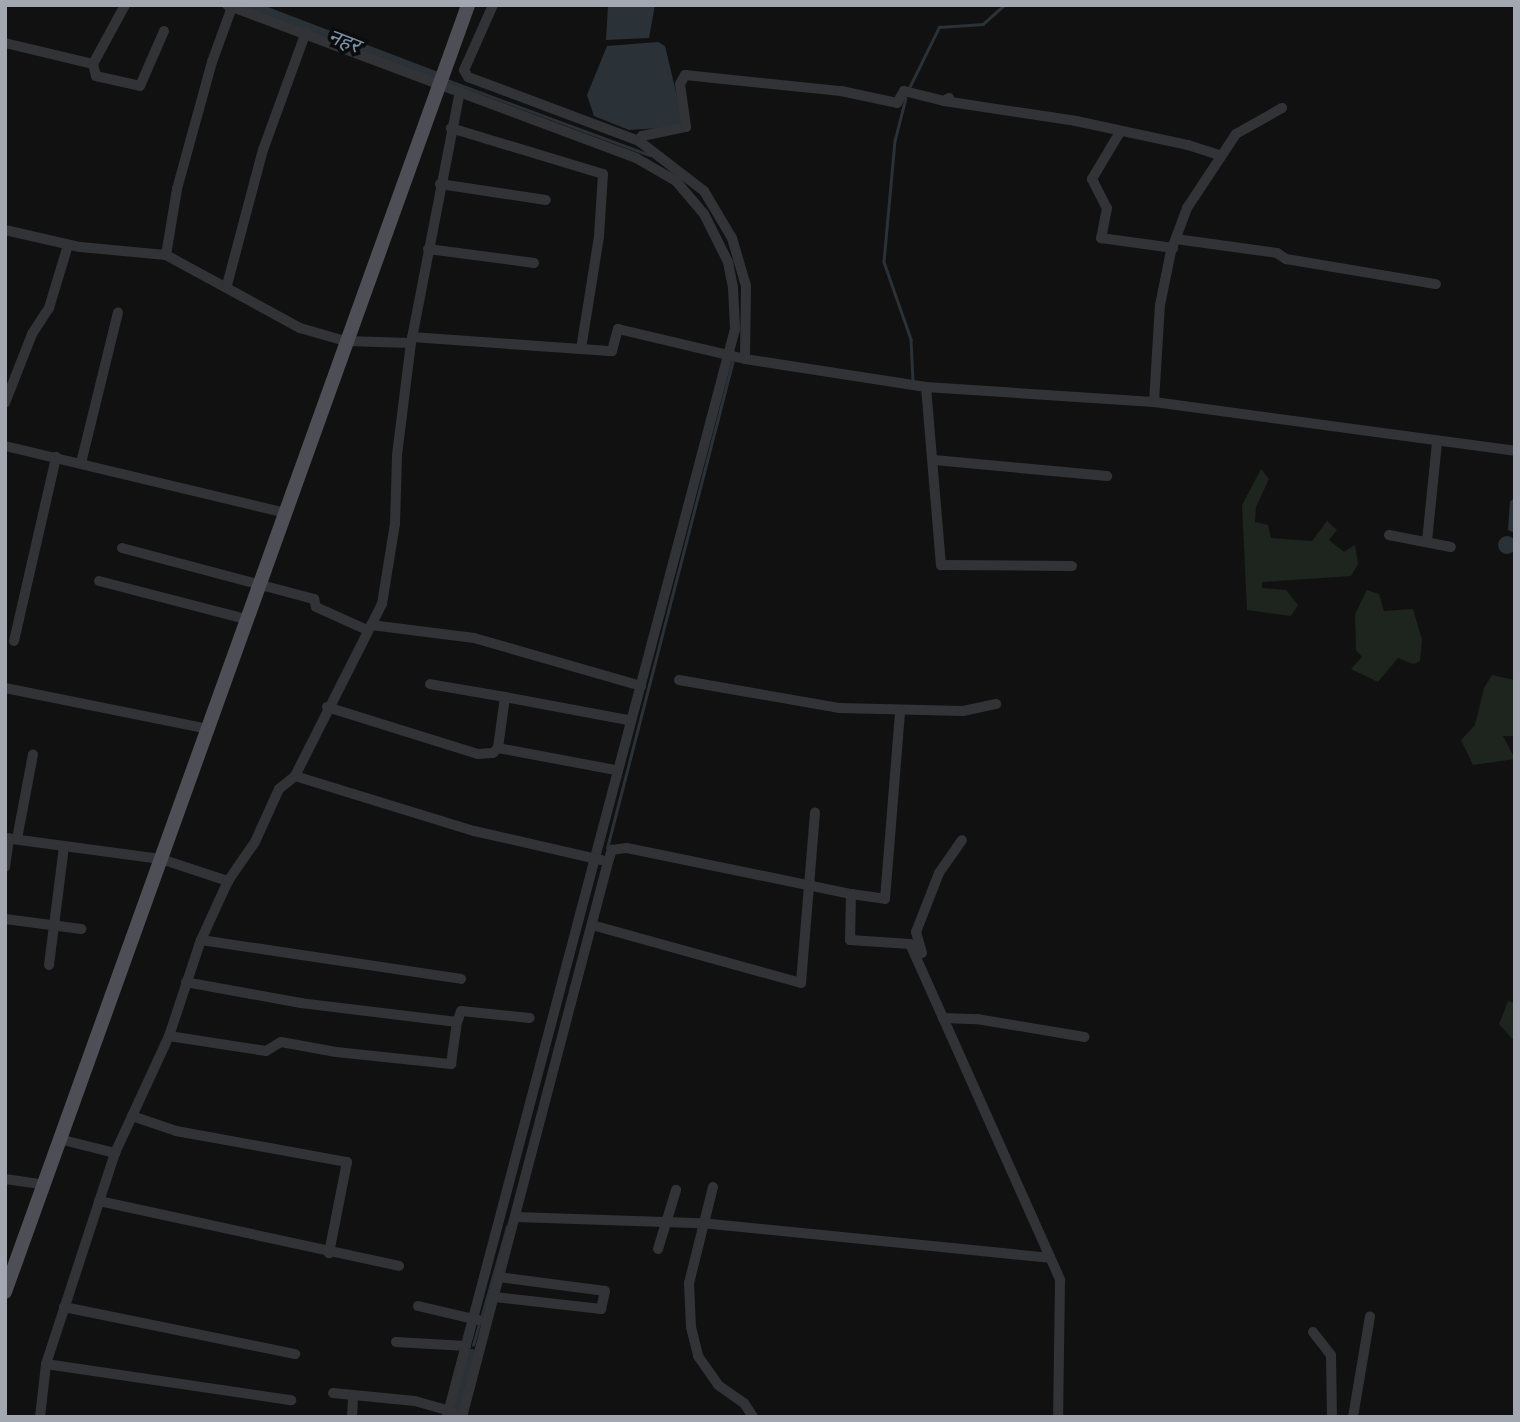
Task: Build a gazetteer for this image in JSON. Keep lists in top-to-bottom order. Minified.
{"water":["नहर"]}
